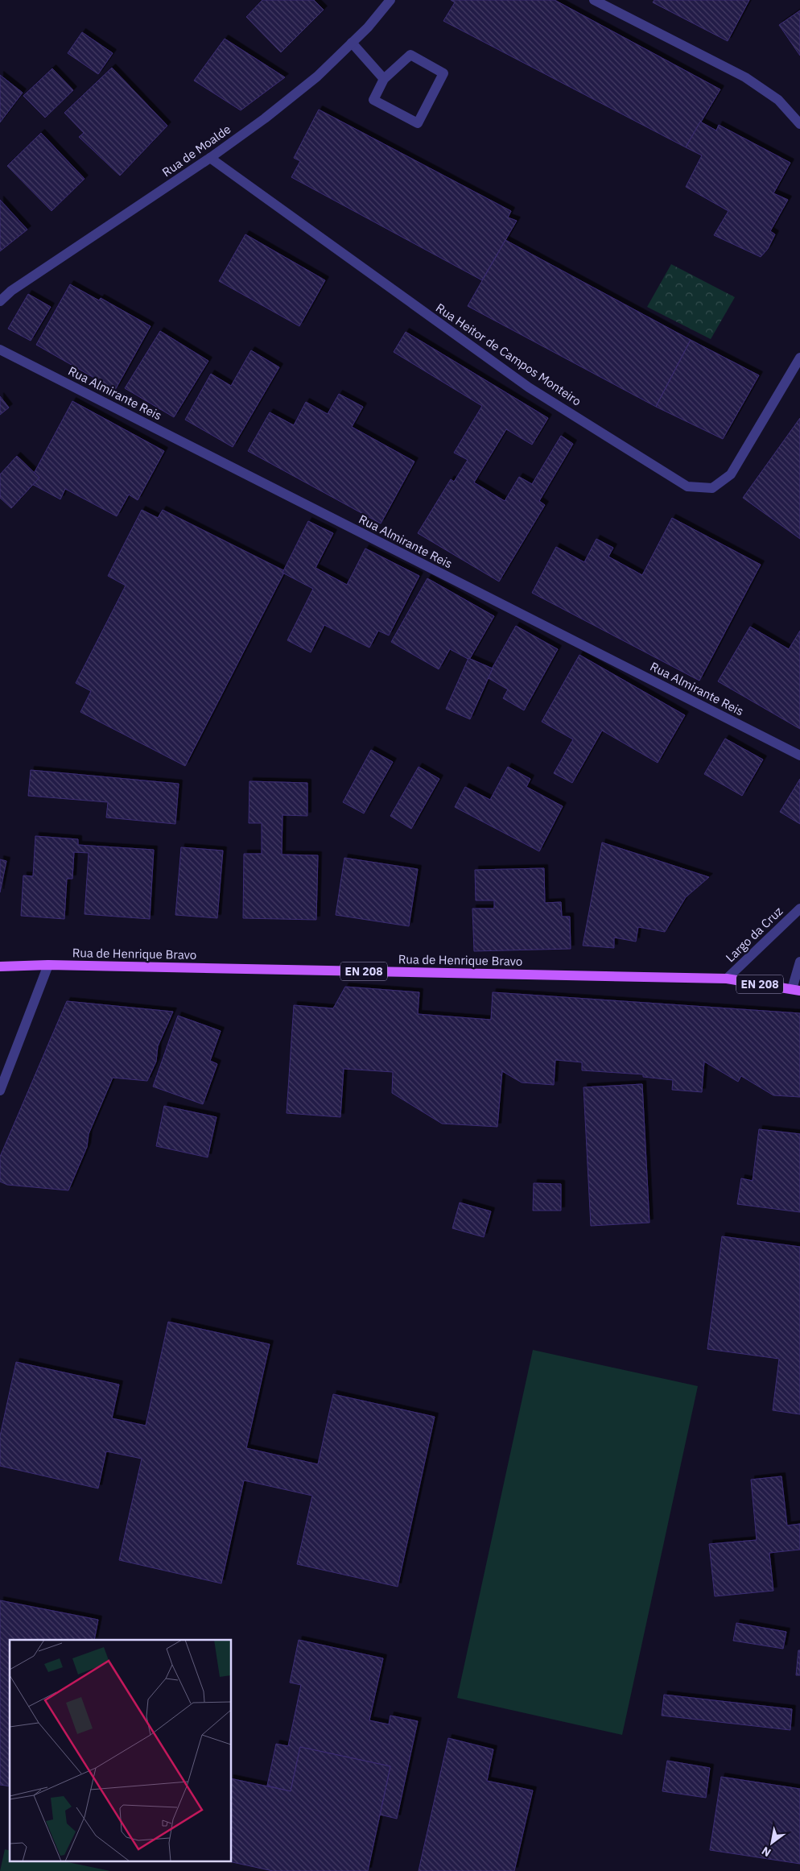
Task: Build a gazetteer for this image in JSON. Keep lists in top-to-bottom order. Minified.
{"streets":{"main road":["Rua de Henrique Bravo","EN 208"],"street":["Rua de Moalde","Rua Heitor de Campos Monteiro","Rua Almirante Reis","Largo da Cruz"]},"crossings":[["Rua de Moalde","Rua Heitor de Campos Monteiro"],["Largo da Cruz","Rua de Henrique Bravo"],["Largo da Cruz","EN 208"],["Rua de Henrique Bravo","EN 208"]],"north":"bottom left"}
